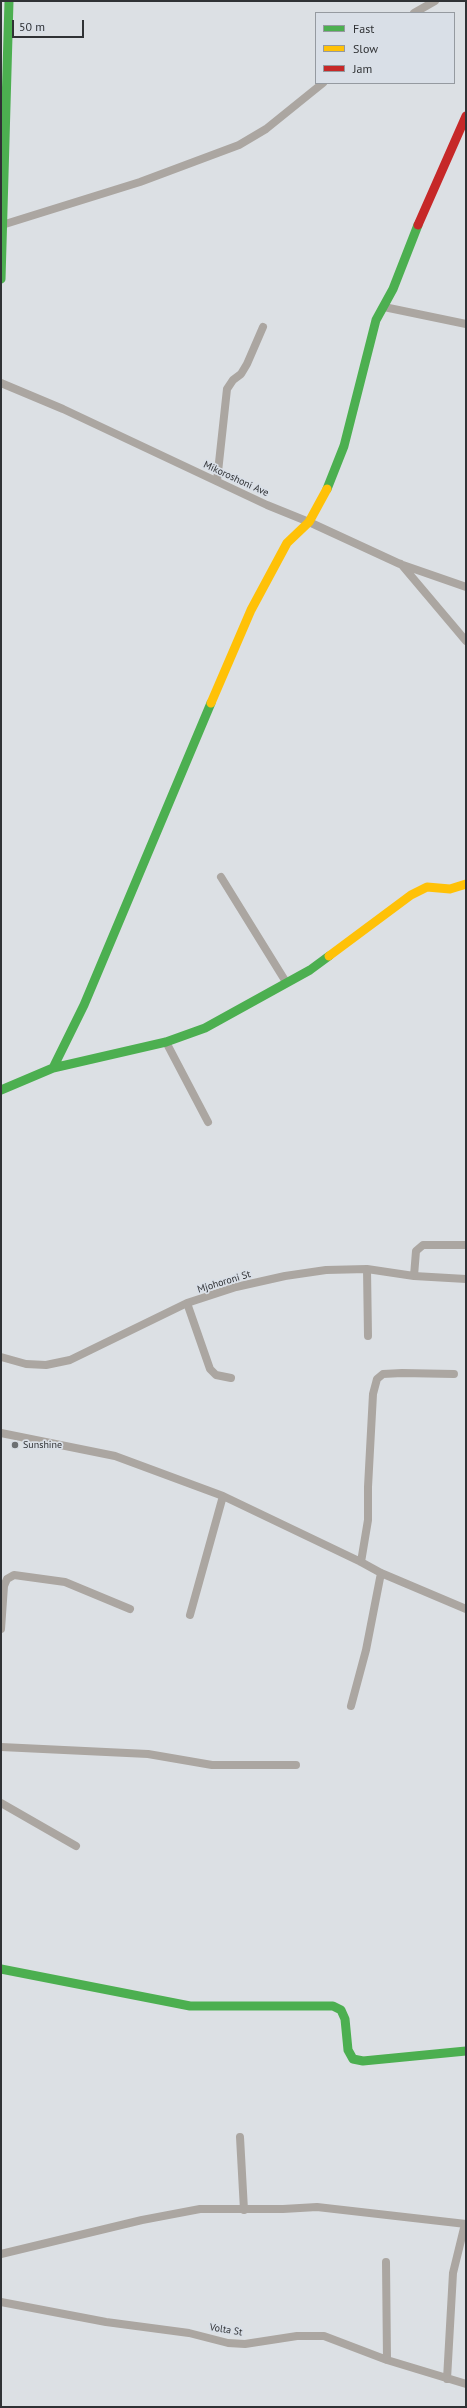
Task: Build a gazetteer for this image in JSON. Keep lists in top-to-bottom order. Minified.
{"streets":{"street":["Mikoroshoni Ave","Mjohoroni St","Volta St"]},"places":["Sunshine"],"legend":["Fast","Slow","Jam"],"scale_bar":"50 m"}
